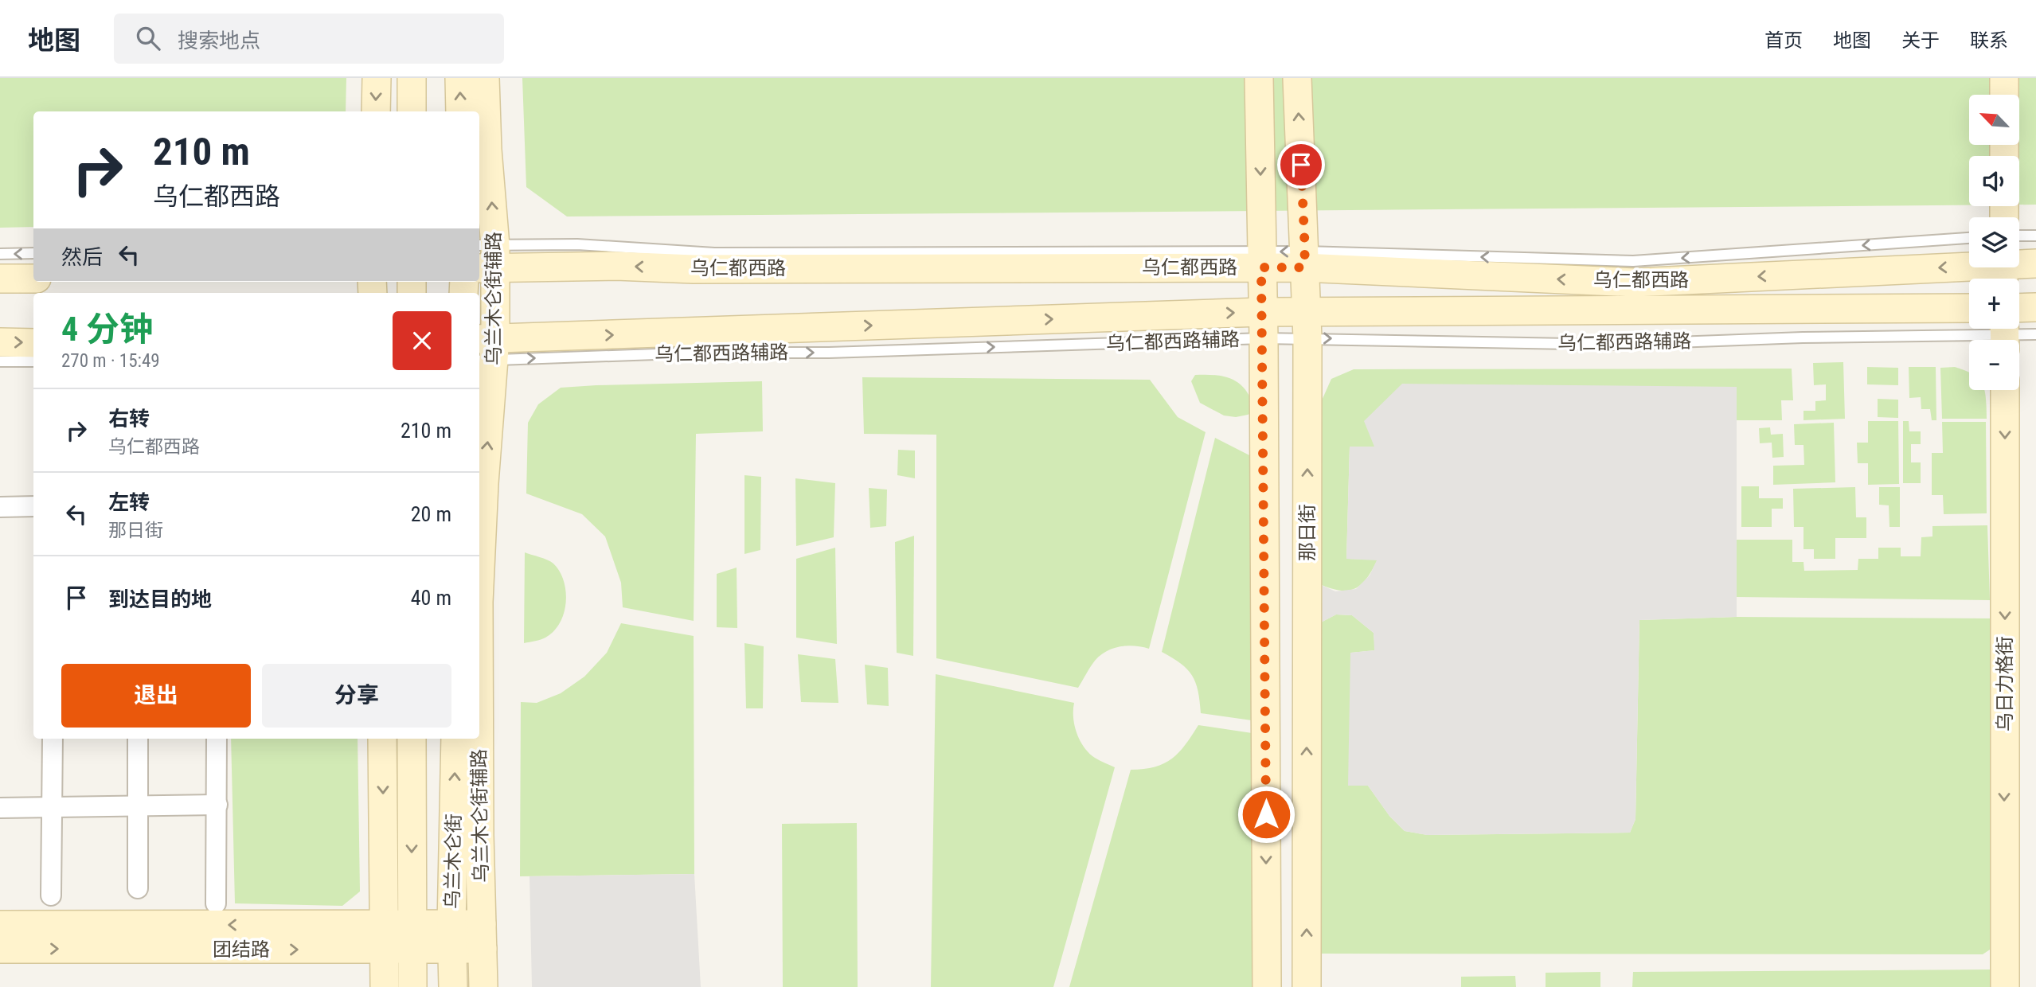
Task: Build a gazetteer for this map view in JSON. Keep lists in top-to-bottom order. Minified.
{"streets":{"street":["乌仁都西路","乌兰木仑街辅路","那日街","乌日力格街","乌兰木仑街","团结路"],"lane":["乌仁都西路辅路"]},"crossings":[["乌仁都西路","乌兰木仑街辅路"],["乌仁都西路","乌仁都西路辅路"],["乌仁都西路","那日街"],["乌兰木仑街辅路","团结路"],["乌仁都西路辅路","那日街"],["乌兰木仑街","团结路"]],"one_way":["乌日力格街"],"north":"top left","page":{"header":"地图","search":"搜索地点","nav":["首页","地图","关于","联系"],"map_buttons":["+","−"],"turn":["210 m","乌仁都西路"],"then":"然后","heading":["4 分钟","270 m · 15:49"],"list":[{"name":"右转","note":"乌仁都西路","value":"210 m"},{"name":"左转","note":"那日街","value":"20 m"},{"name":"到达目的地","value":"40 m"}],"buttons":["退出","分享"]}}
